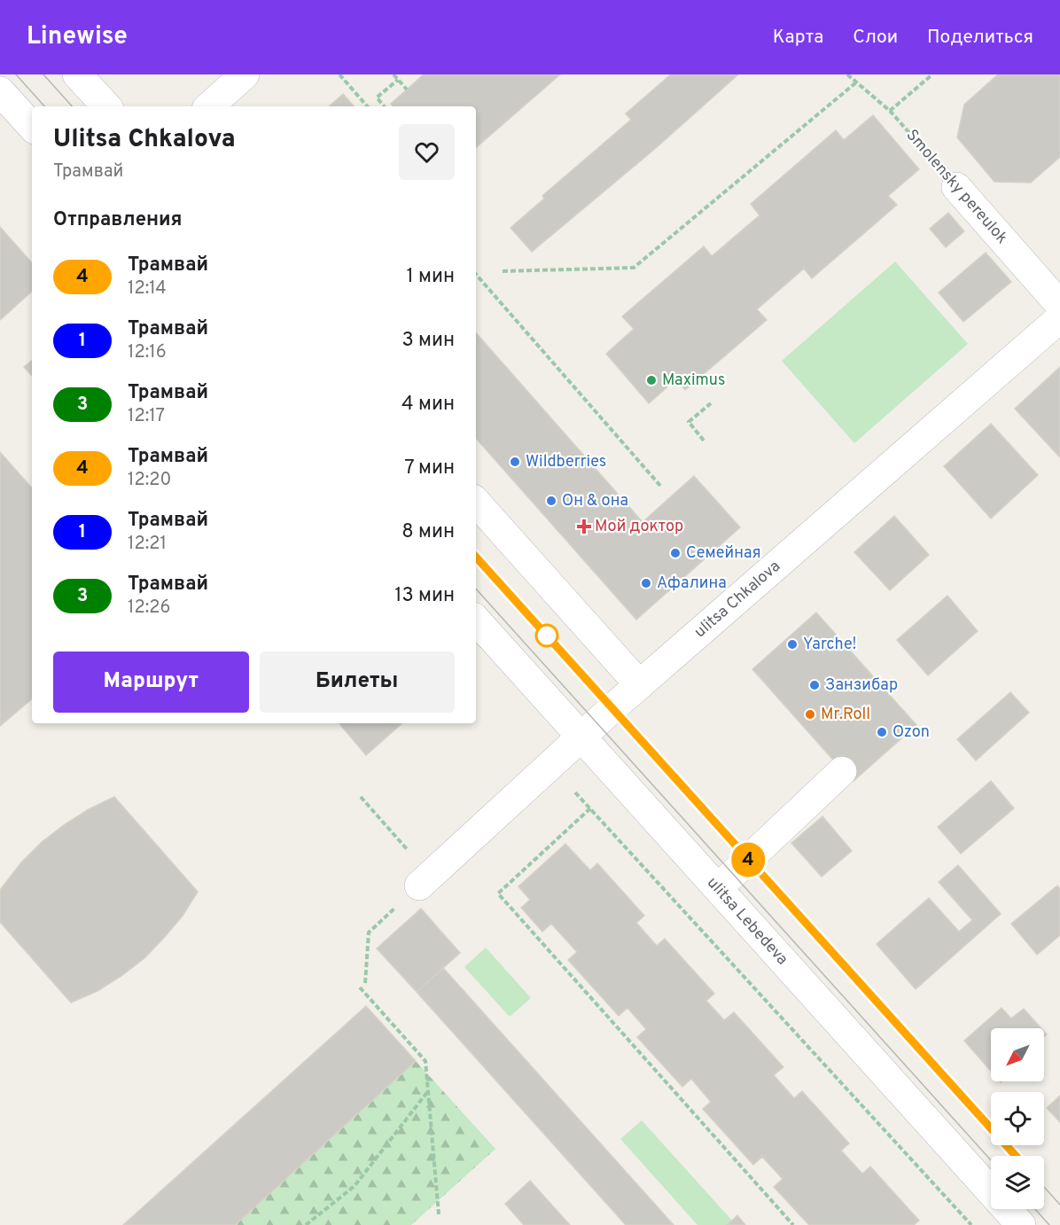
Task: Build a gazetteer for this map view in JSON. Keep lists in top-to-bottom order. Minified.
{"streets":{"street":["Smolensky pereulok","ulitsa Chkalova","ulitsa Lebedeva"]},"crossings":[["ulitsa Chkalova","ulitsa Lebedeva"]],"places":{"other":["Maximus","Wildberries","Он & она","Семейная","Афалина","Yarche!","Занзибар","Mr.Roll","Ozon"],"health":["Мой доктор"]},"lines":["tram line 4"],"north":"bottom left","page":{"header":"Linewise","nav":["Карта","Слои","Поделиться"],"on_map":"4","heading":[["Ulitsa Chkalova","Трамвай"],"Отправления"],"list":[{"mark":"4","name":"Трамвай","note":"12:14","value":"1 мин"},{"mark":"1","name":"Трамвай","note":"12:16","value":"3 мин"},{"mark":"3","name":"Трамвай","note":"12:17","value":"4 мин"},{"mark":"4","name":"Трамвай","note":"12:20","value":"7 мин"},{"mark":"1","name":"Трамвай","note":"12:21","value":"8 мин"},{"mark":"3","name":"Трамвай","note":"12:26","value":"13 мин"}],"buttons":["Маршрут","Билеты"]}}
